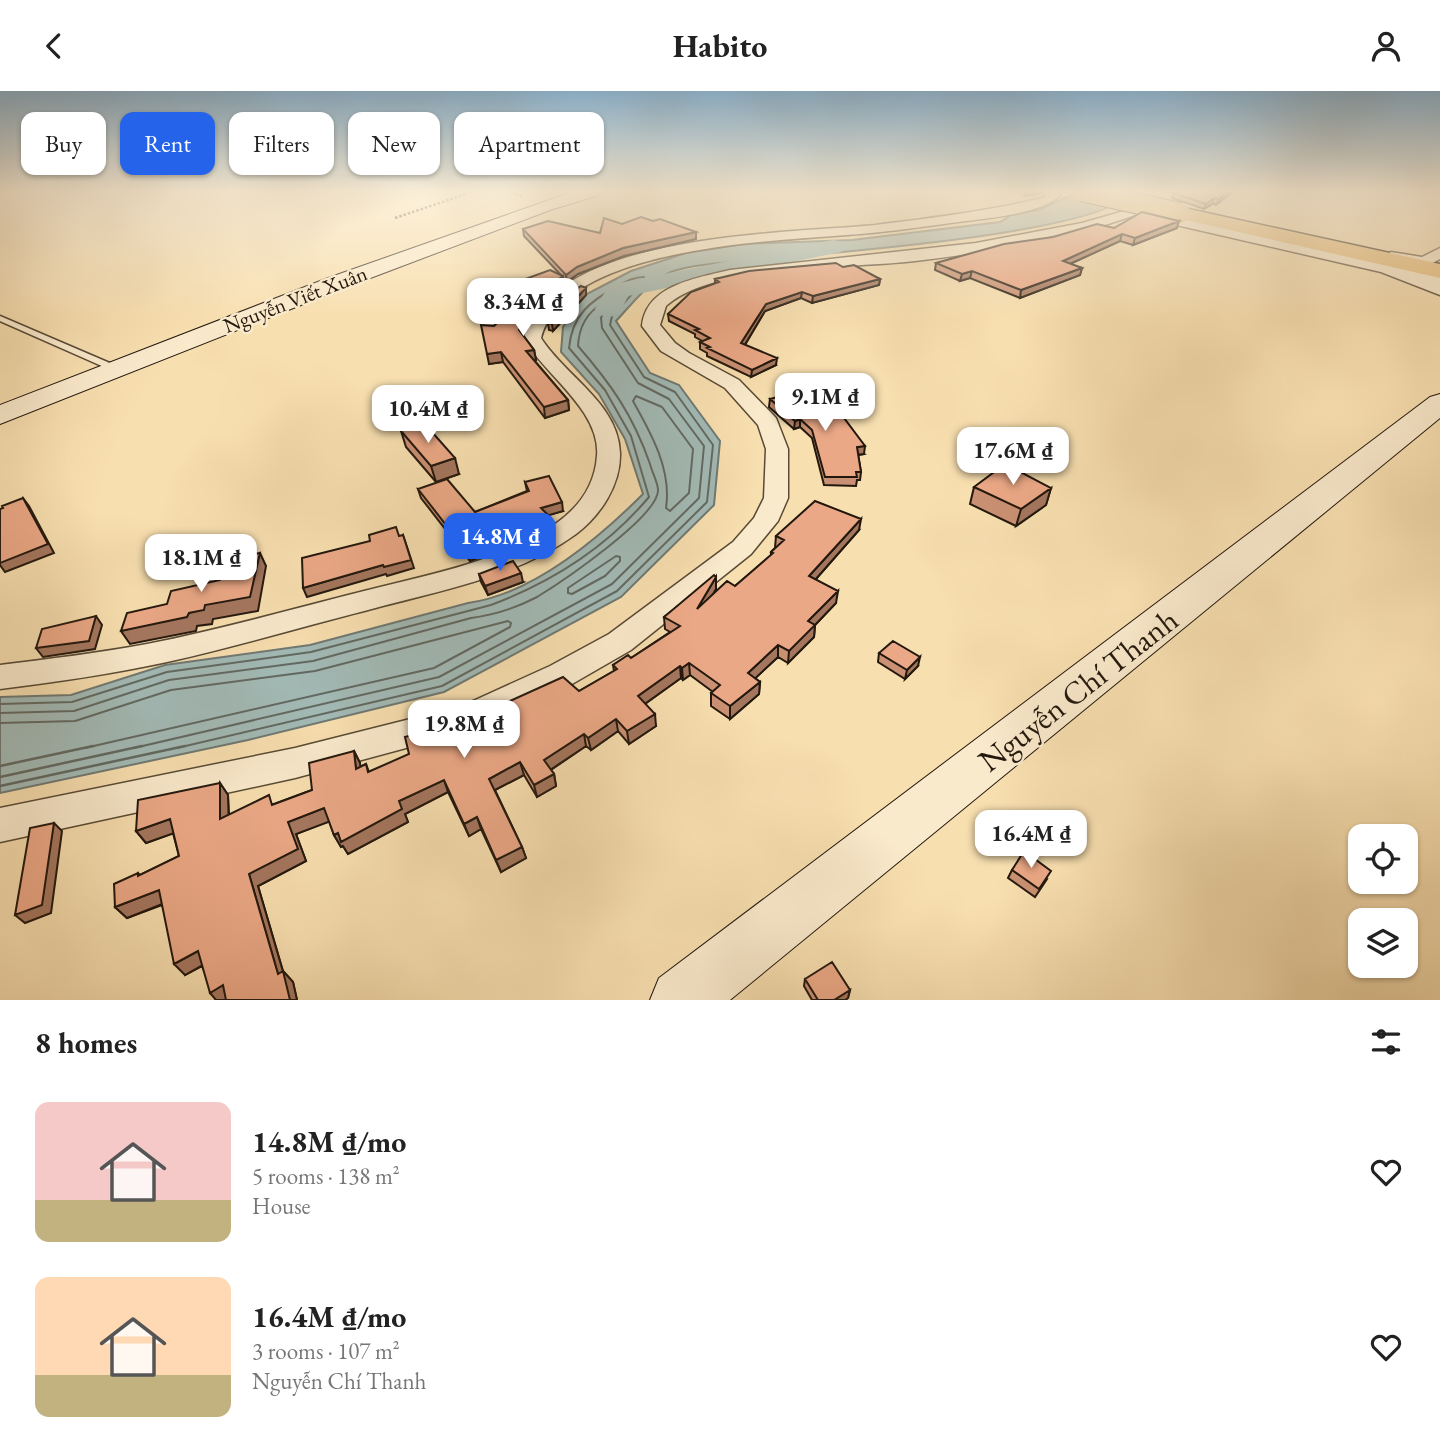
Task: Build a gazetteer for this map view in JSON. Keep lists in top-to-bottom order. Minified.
{"streets":{"main road":["Nguyễn Viết Xuân","Nguyễn Chí Thanh"]},"page":{"header":"Habito","chip":["Buy","Rent","Filters","New","Apartment"],"price":["8.34M ₫","9.1M ₫","10.4M ₫","17.6M ₫","14.8M ₫","18.1M ₫","19.8M ₫","16.4M ₫"],"heading":"8 homes","list":[{"name":"14.8M ₫/mo","note":"5 rooms · 138 m² · House"},{"name":"16.4M ₫/mo","note":"3 rooms · 107 m² · Nguyễn Chí Thanh"}]}}
